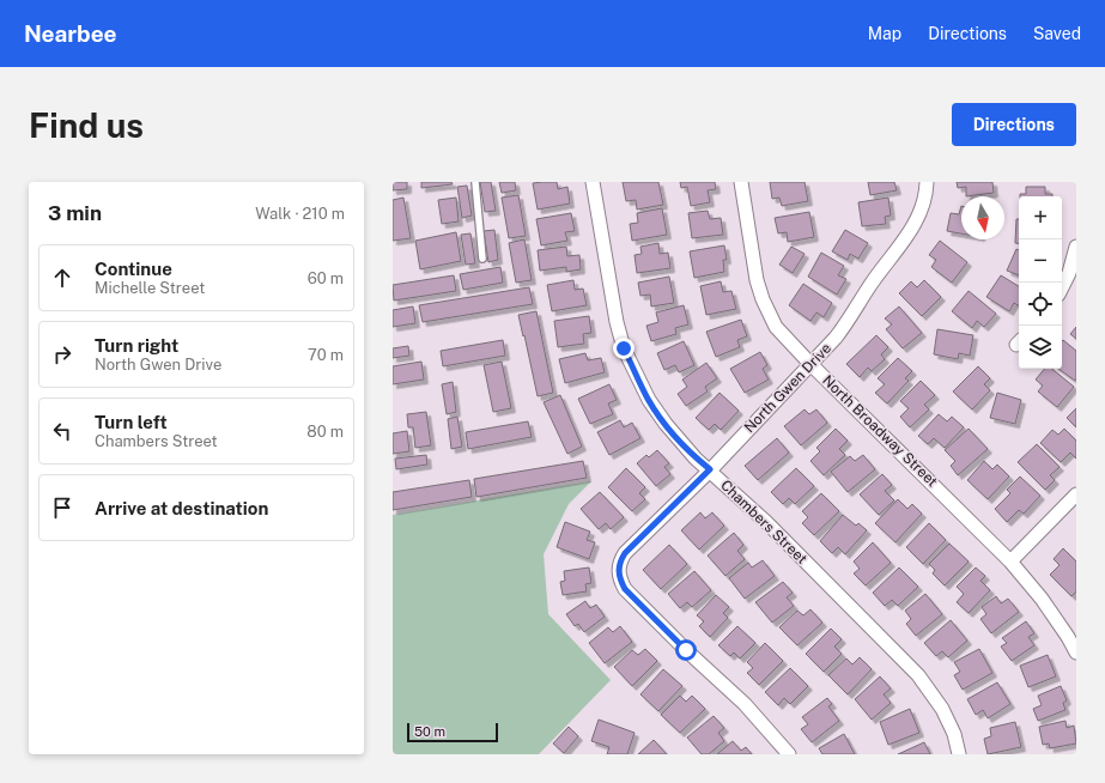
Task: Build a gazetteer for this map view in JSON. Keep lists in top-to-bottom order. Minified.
{"streets":{"street":["North Gwen Drive","North Broadway Street","Chambers Street"]},"crossings":[["North Gwen Drive","North Broadway Street"],["North Gwen Drive","Chambers Street"]],"scale_bar":"50 m","north":"bottom","page":{"header":"Nearbee","nav":["Map","Directions","Saved"],"buttons":"Directions","title":"Find us","heading":["3 min","Walk · 210 m"],"map_buttons":["+","−"],"list":[["Continue","Michelle Street","60 m"],["Turn right","North Gwen Drive","70 m"],["Turn left","Chambers Street","80 m"],"Arrive at destination"],"scale":"50 m"}}
